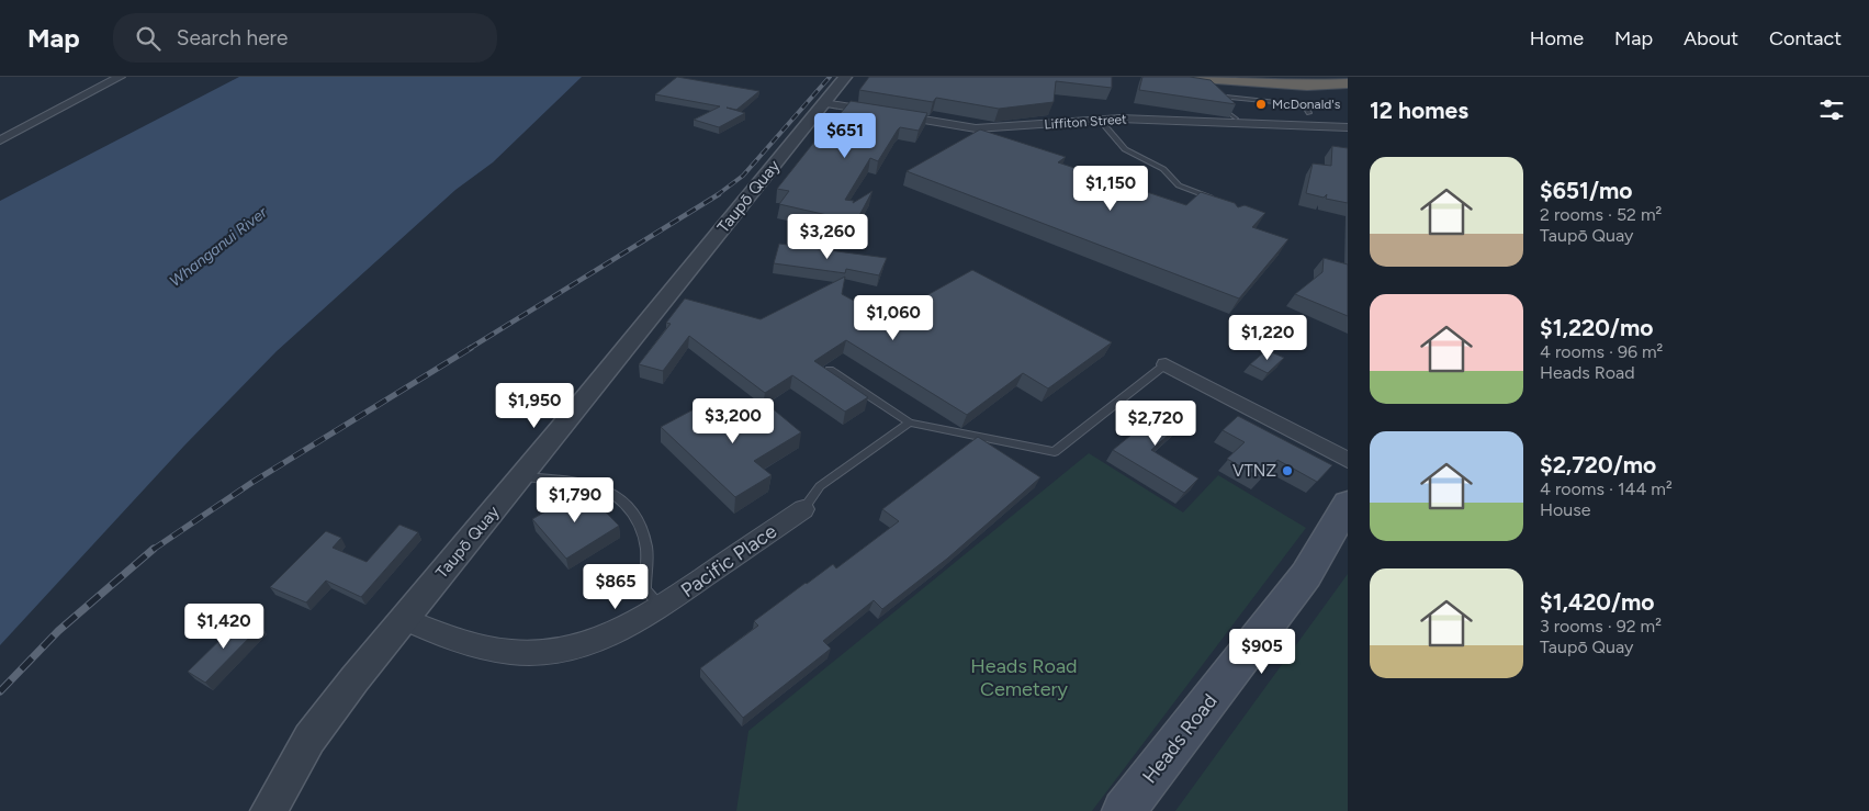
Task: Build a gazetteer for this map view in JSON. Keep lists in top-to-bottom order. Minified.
{"streets":{"main road":["Heads Road"],"street":["Liffiton Street","Taupō Quay","Pacific Place"]},"crossings":[["Liffiton Street","Taupō Quay"],["Taupō Quay","Pacific Place"]],"water":["Whanganui River"],"parks":["Heads Road Cemetery"],"places":["McDonald's","VTNZ"],"page":{"header":"Map","search":"Search here","nav":["Home","Map","About","Contact"],"heading":"12 homes","price":["$651","$1,150","$3,260","$1,060","$1,220","$1,950","$3,200","$2,720","$1,790","$865","$1,420","$905"],"list":[{"name":"$651/mo","note":"2 rooms · 52 m² · Taupō Quay"},{"name":"$1,220/mo","note":"4 rooms · 96 m² · Heads Road"},{"name":"$2,720/mo","note":"4 rooms · 144 m² · House"},{"name":"$1,420/mo","note":"3 rooms · 92 m² · Taupō Quay"}]}}
